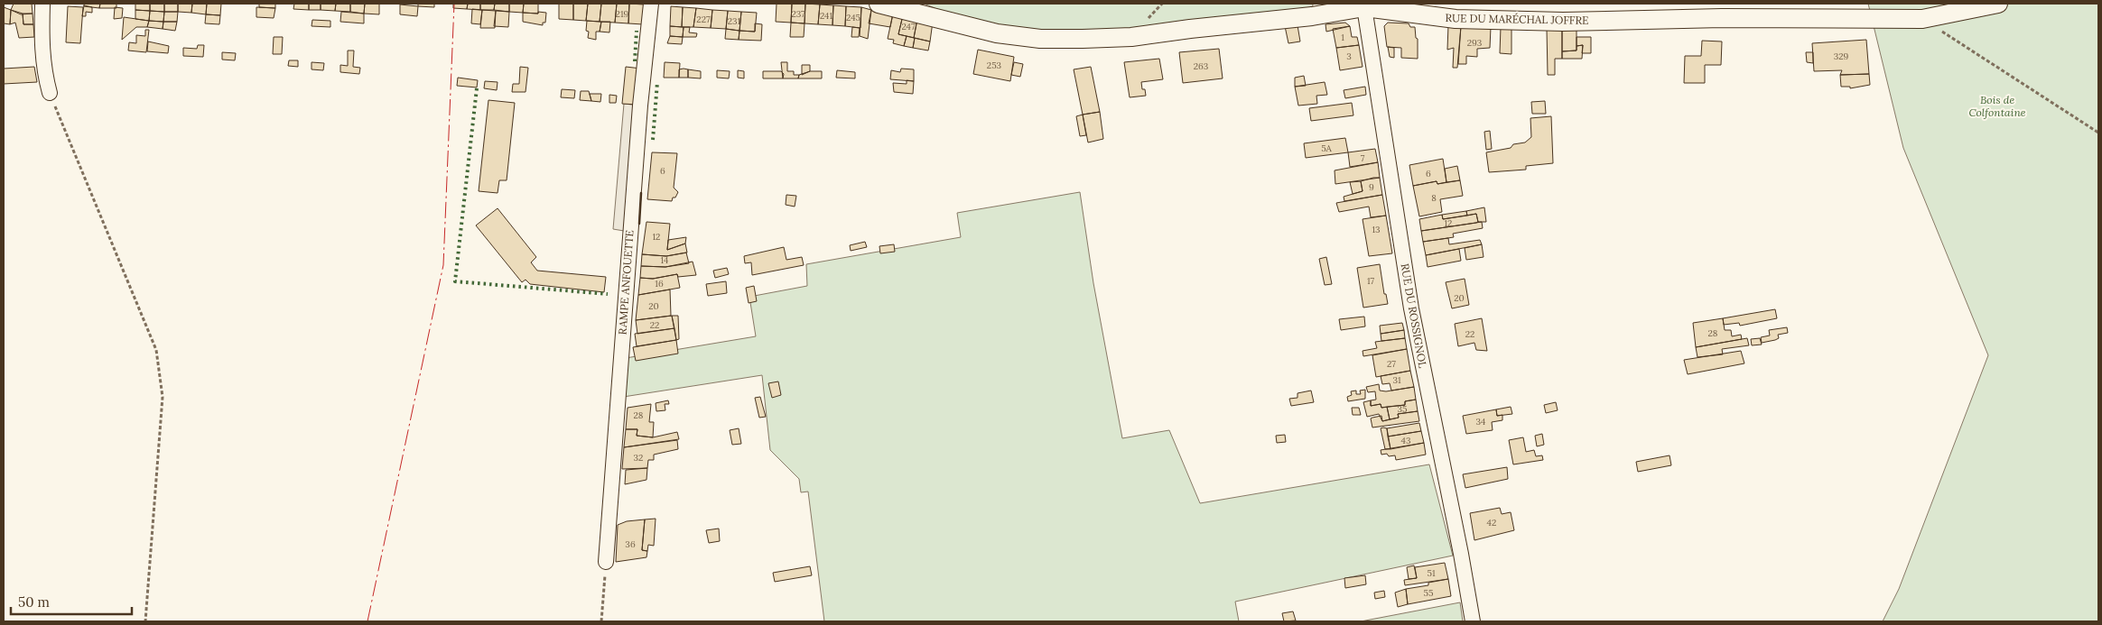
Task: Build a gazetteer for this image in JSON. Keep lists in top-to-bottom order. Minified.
{"streets":{"street":["RUE DU MARÉCHAL JOFFRE","RAMPE ANFOUETTE","RUE DU ROSSIGNOL"]},"crossings":[["RUE DU MARÉCHAL JOFFRE","RUE DU ROSSIGNOL"]],"parks":["Bois de Colfontaine"],"house_numbers":["219","237","241","245","227","231","247","1","293","3","329","253","263","5A","7","6","6","9","8","12","13","12","14","17","16","20","20","22","28","22","27","31","35","28","34","43","32","42","36","51","55"],"scale_bar":"50 m"}
